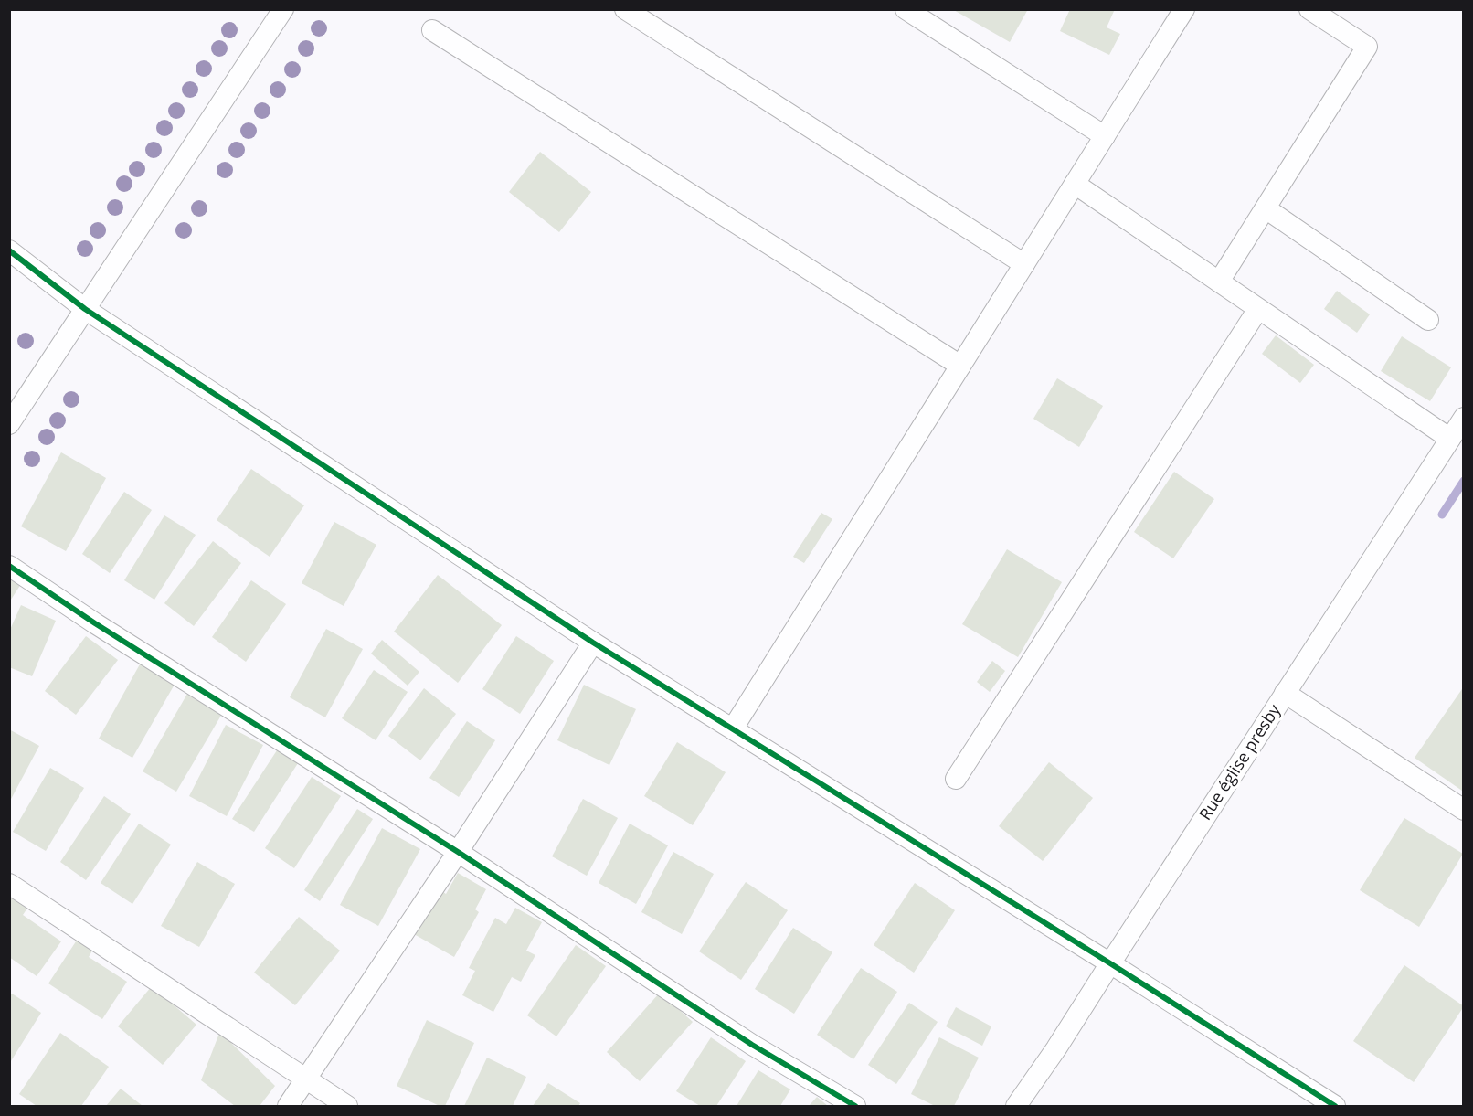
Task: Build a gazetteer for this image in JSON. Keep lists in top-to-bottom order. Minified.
{"streets":{"street":["Rue église presby"]}}
